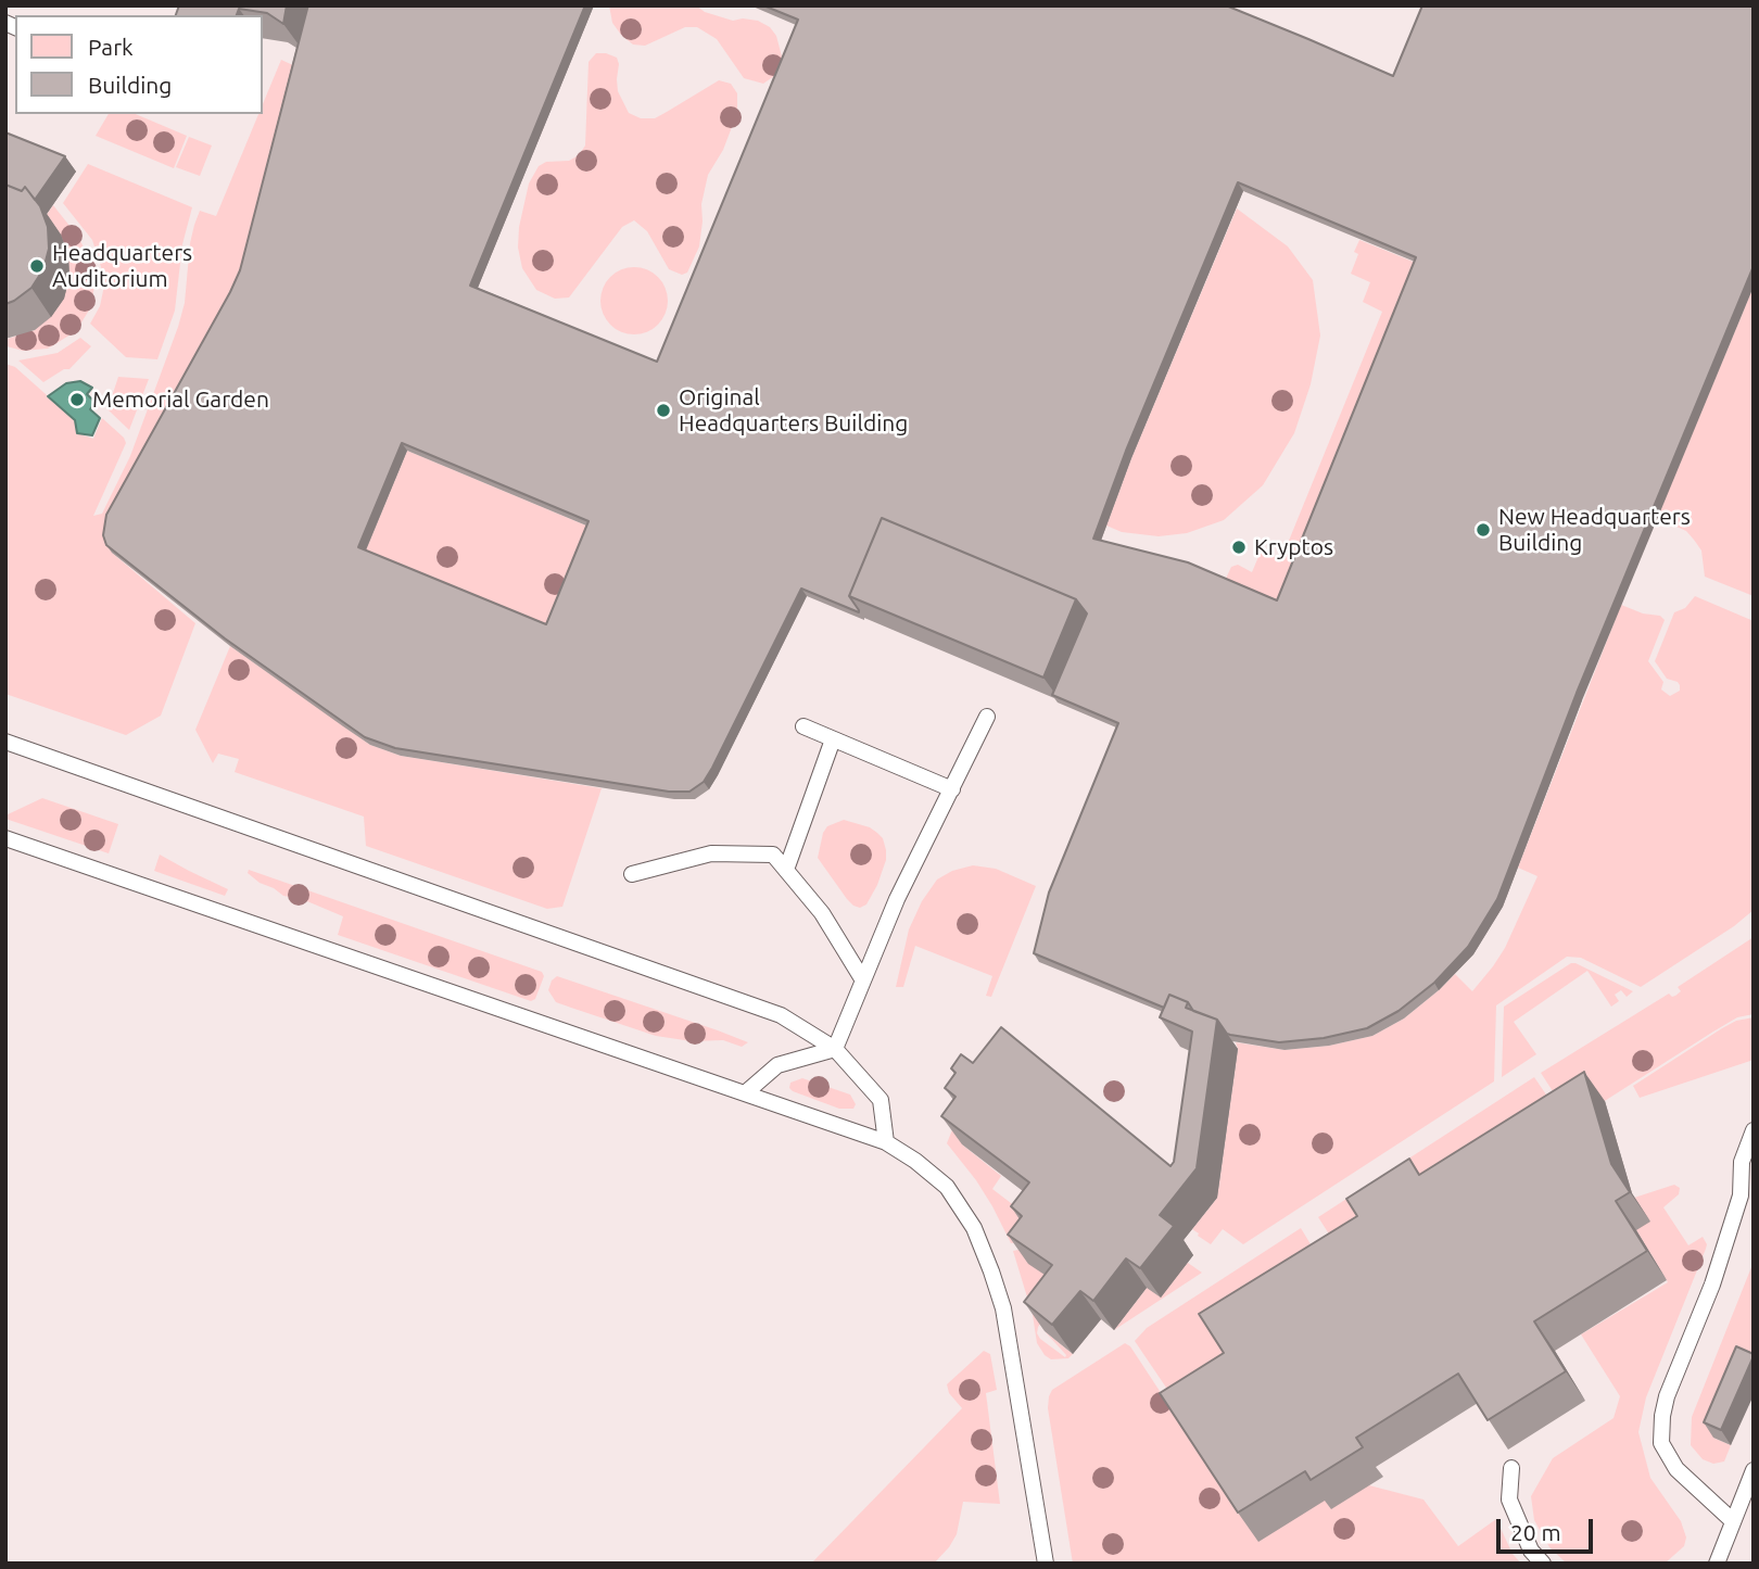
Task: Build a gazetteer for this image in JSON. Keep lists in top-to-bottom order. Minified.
{"places":["Headquarters Auditorium","Memorial Garden","Original Headquarters Building","New Headquarters Building","Kryptos"],"legend":["Park","Building"],"scale_bar":"20 m"}
